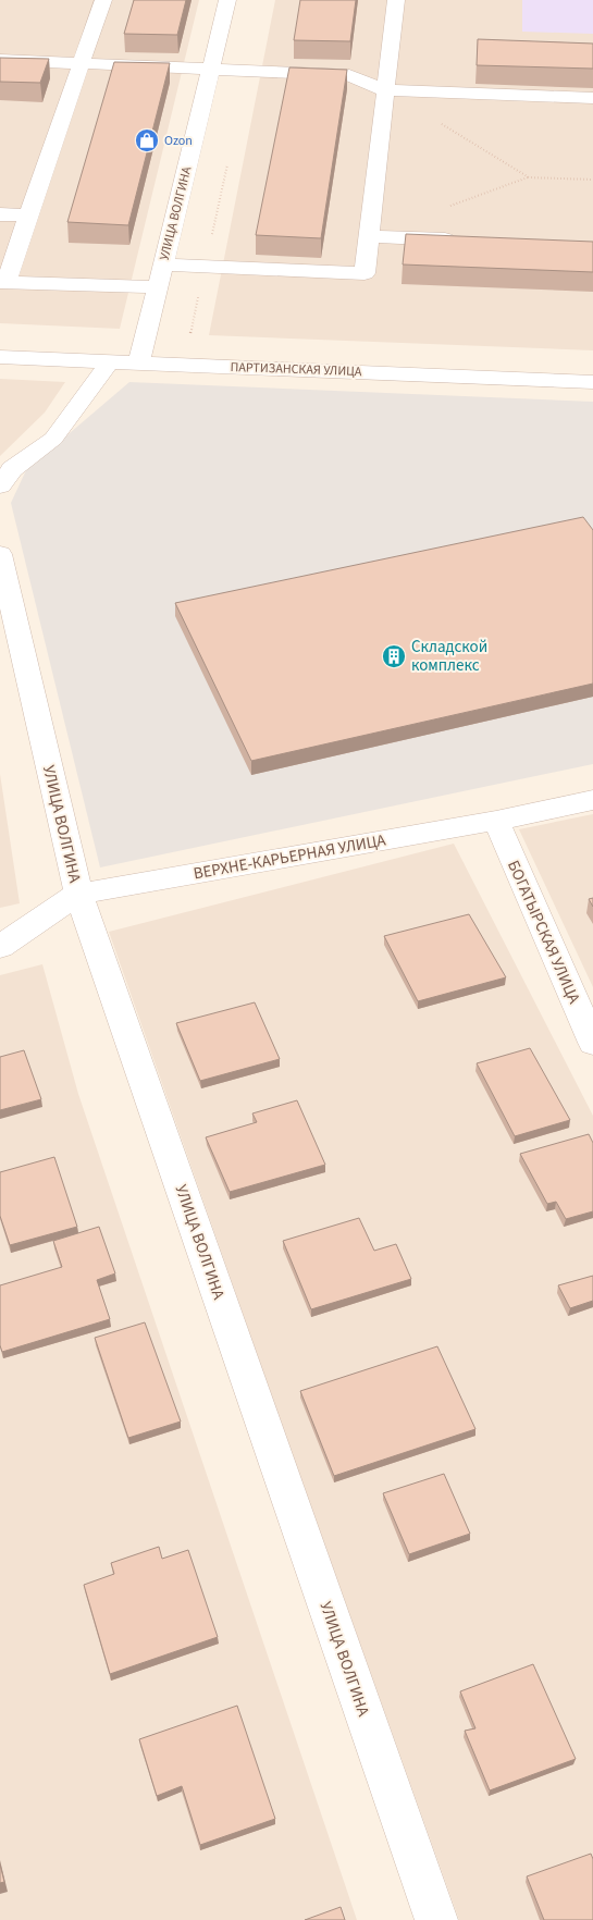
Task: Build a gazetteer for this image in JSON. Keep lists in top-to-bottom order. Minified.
{"streets":{"street":["УЛИЦА ВОЛГИНА","ПАРТИЗАНСКАЯ УЛИЦА","ВЕРХНЕ-КАРЬЕРНАЯ УЛИЦА","БОГАТЫРСКАЯ УЛИЦА"]},"crossings":[["УЛИЦА ВОЛГИНА","ПАРТИЗАНСКАЯ УЛИЦА"],["УЛИЦА ВОЛГИНА","ВЕРХНЕ-КАРЬЕРНАЯ УЛИЦА"],["ВЕРХНЕ-КАРЬЕРНАЯ УЛИЦА","БОГАТЫРСКАЯ УЛИЦА"]],"places":{"shop":["Ozon"],"building":["Складской комплекс"]}}
